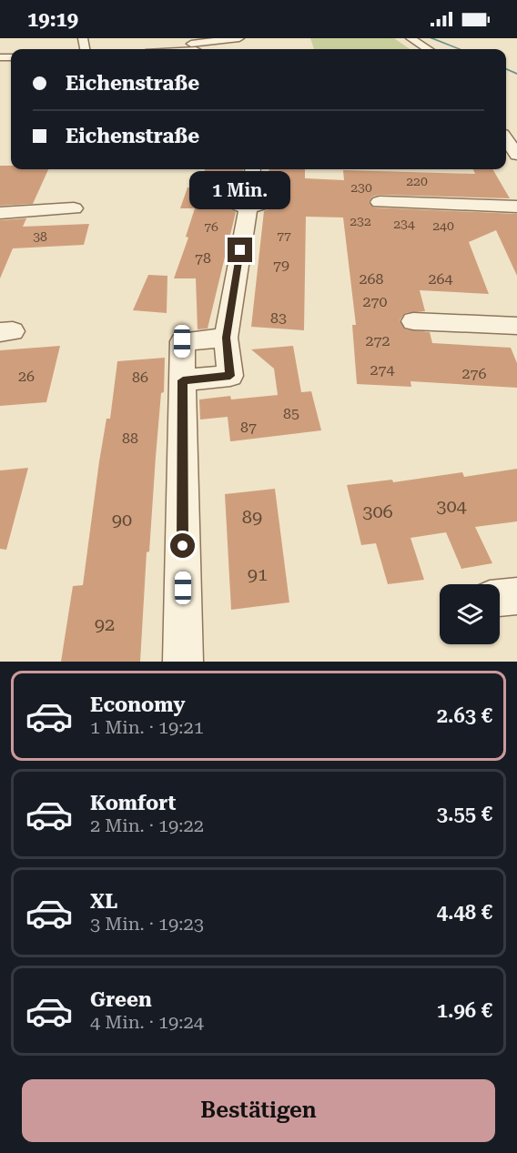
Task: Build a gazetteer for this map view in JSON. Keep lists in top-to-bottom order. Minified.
{"house_numbers":["220","230","232","234","240","76","77","38","78","79","268","264","270","83","272","274","276","26","86","85","87","88","304","306","89","90","91","92"],"page":{"status":"19:19","banner":["Eichenstraße","Eichenstraße"],"bubble":"1 Min.","list":[{"name":"Economy","note":"1 Min. · 19:21","value":"2.63 €"},{"name":"Komfort","note":"2 Min. · 19:22","value":"3.55 €"},{"name":"XL","note":"3 Min. · 19:23","value":"4.48 €"},{"name":"Green","note":"4 Min. · 19:24","value":"1.96 €"}],"buttons":"Bestätigen"}}
